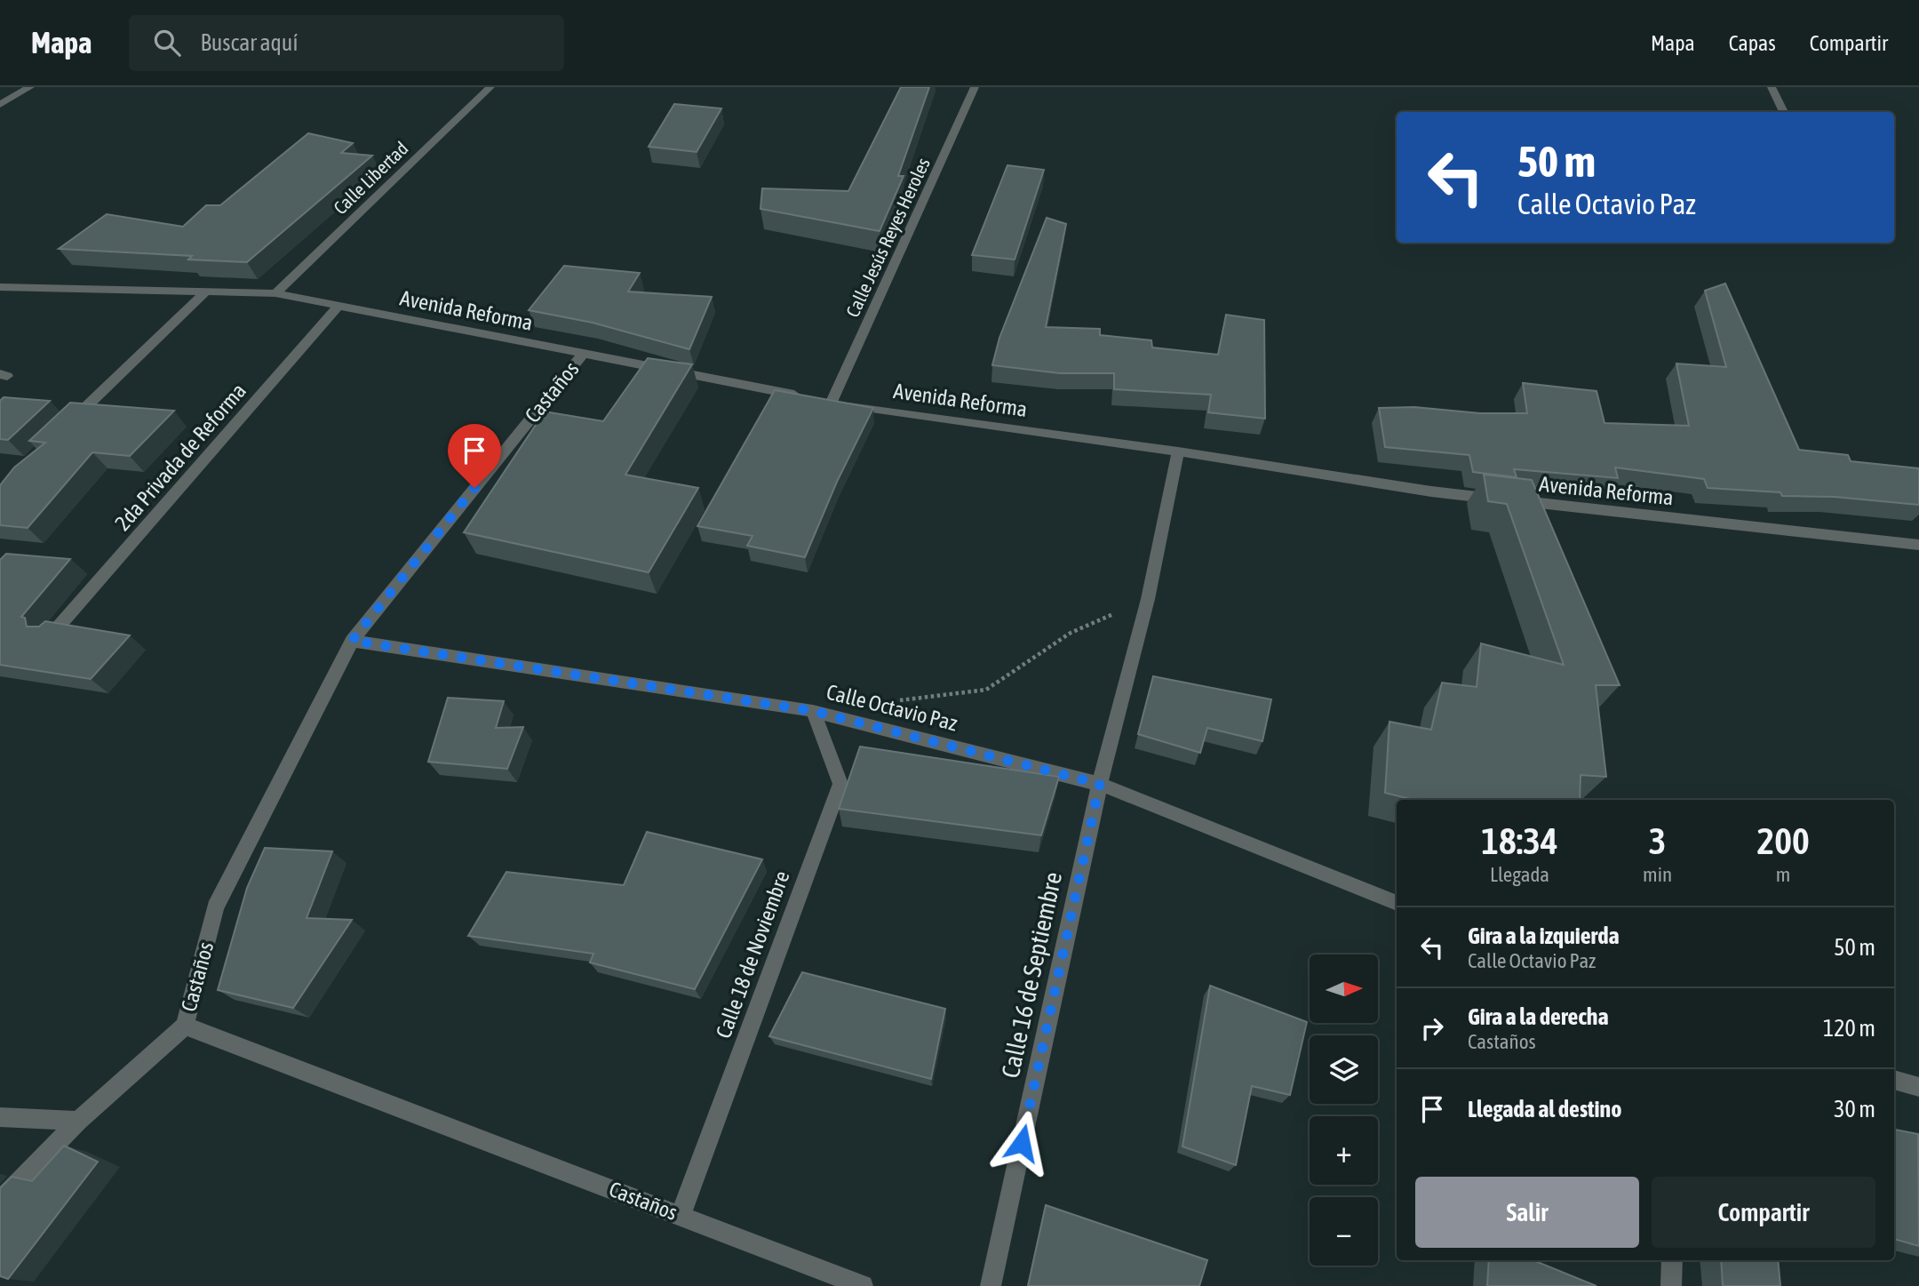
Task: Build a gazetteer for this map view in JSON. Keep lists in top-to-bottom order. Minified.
{"streets":{"street":["Calle Libertad","Calle Jesús Reyes Heroles","Avenida Reforma","Castaños","2da Privada de Reforma","Calle Octavio Paz","Calle 18 de Noviembre","Calle 16 de Septiembre"]},"crossings":[["Calle Libertad","Avenida Reforma"],["Calle Jesús Reyes Heroles","Avenida Reforma"],["Avenida Reforma","Castaños"],["Avenida Reforma","2da Privada de Reforma"],["Avenida Reforma","Calle 16 de Septiembre"],["Castaños","Calle Octavio Paz"],["Castaños","Calle 18 de Noviembre"],["Calle Octavio Paz","Calle 18 de Noviembre"],["Calle Octavio Paz","Calle 16 de Septiembre"]],"north":"right","page":{"header":"Mapa","search":"Buscar aquí","nav":["Mapa","Capas","Compartir"],"turn":["50 m","Calle Octavio Paz"],"eta":["18:34","Llegada","3","min","200","m"],"list":[{"name":"Gira a la izquierda","note":"Calle Octavio Paz","value":"50 m"},{"name":"Gira a la derecha","note":"Castaños","value":"120 m"},{"name":"Llegada al destino","value":"30 m"}],"map_buttons":["+","−"],"buttons":["Salir","Compartir"]}}
